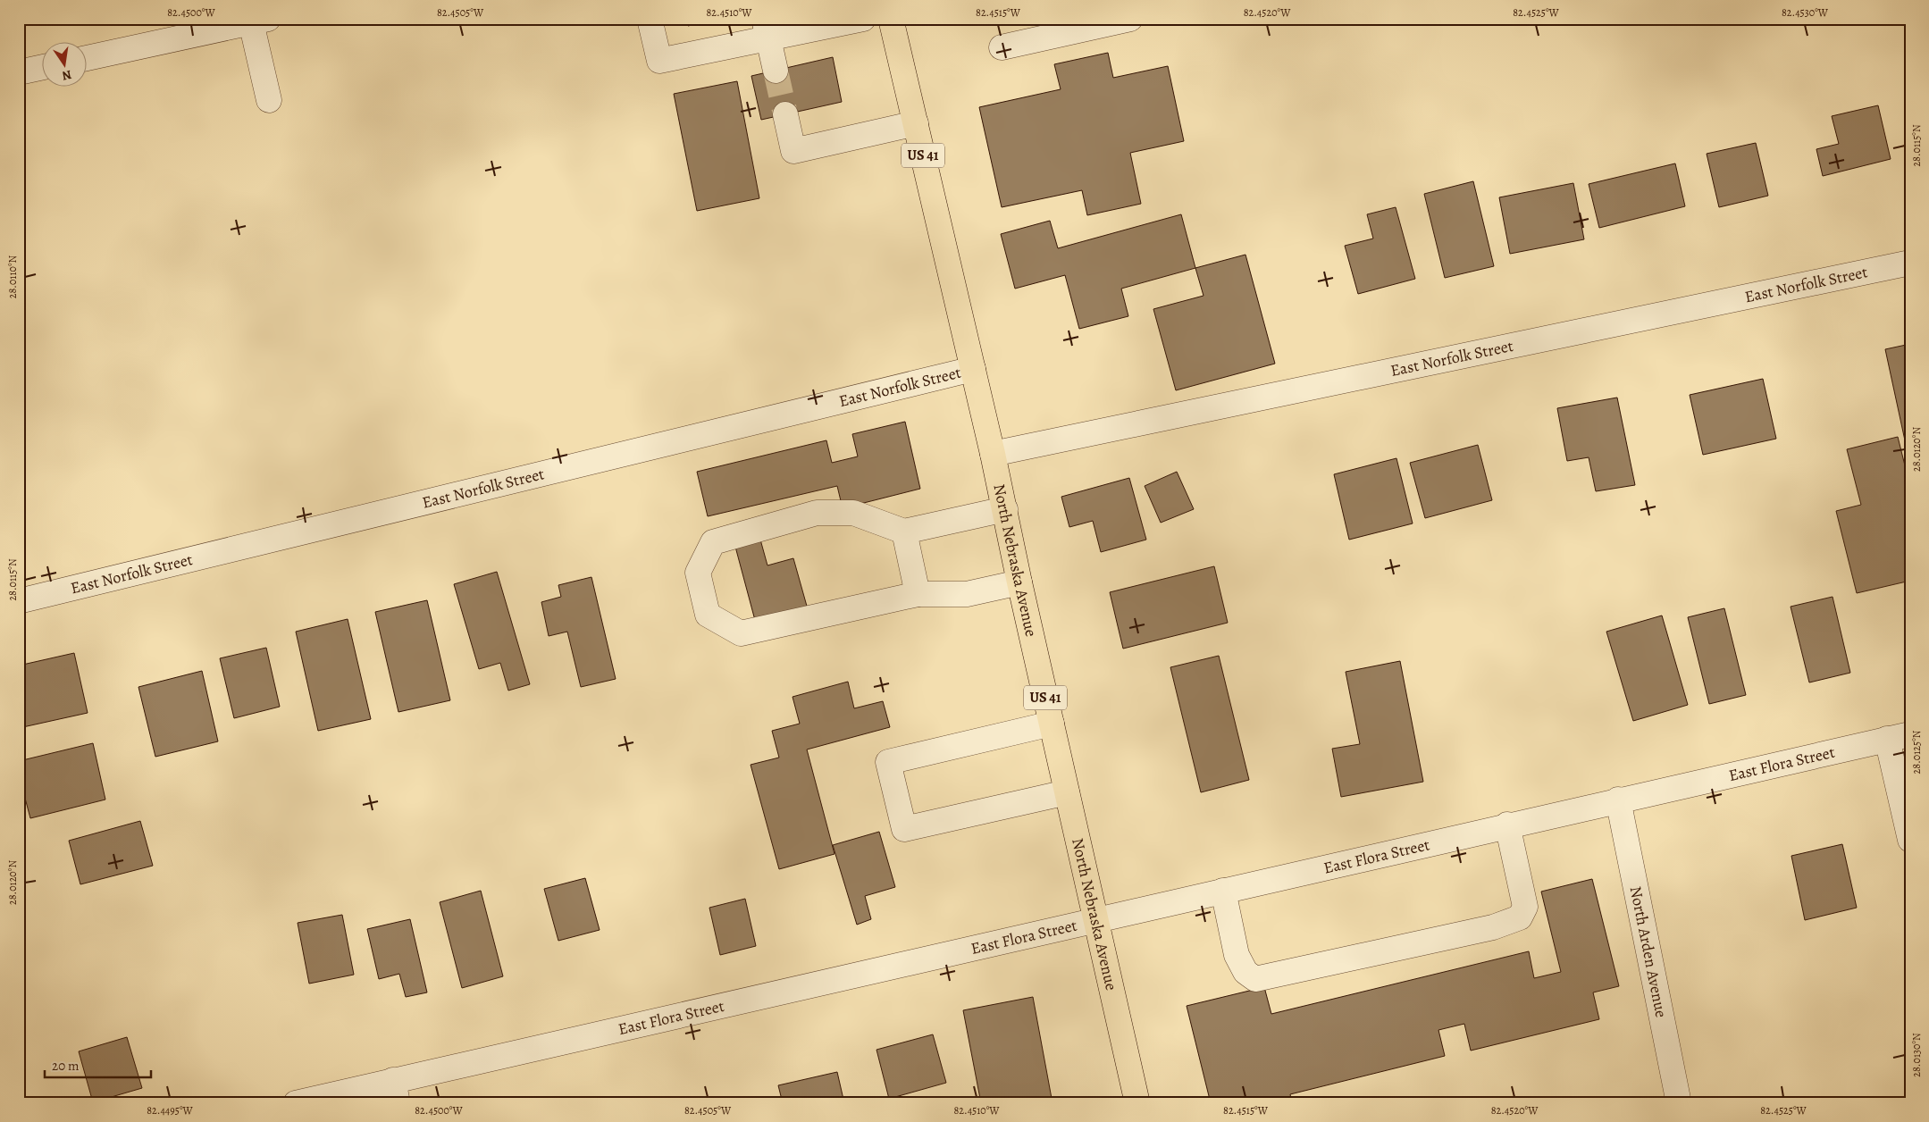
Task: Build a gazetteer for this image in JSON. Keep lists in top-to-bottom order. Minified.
{"streets":{"main road":["US 41","North Nebraska Avenue"],"street":["East Norfolk Street","East Flora Street","North Arden Avenue"]},"crossings":[["East Norfolk Street","North Nebraska Avenue"],["North Nebraska Avenue","East Flora Street"],["East Flora Street","North Arden Avenue"]],"scale_bar":"20 m","north":"bottom","coordinates":["82.4500°W","82.4505°W","82.4510°W","82.4515°W","82.4520°W","82.4525°W","82.4530°W","28.0115°N","28.0110°N","28.0120°N","28.0125°N","28.0130°N","82.4495°W"]}
